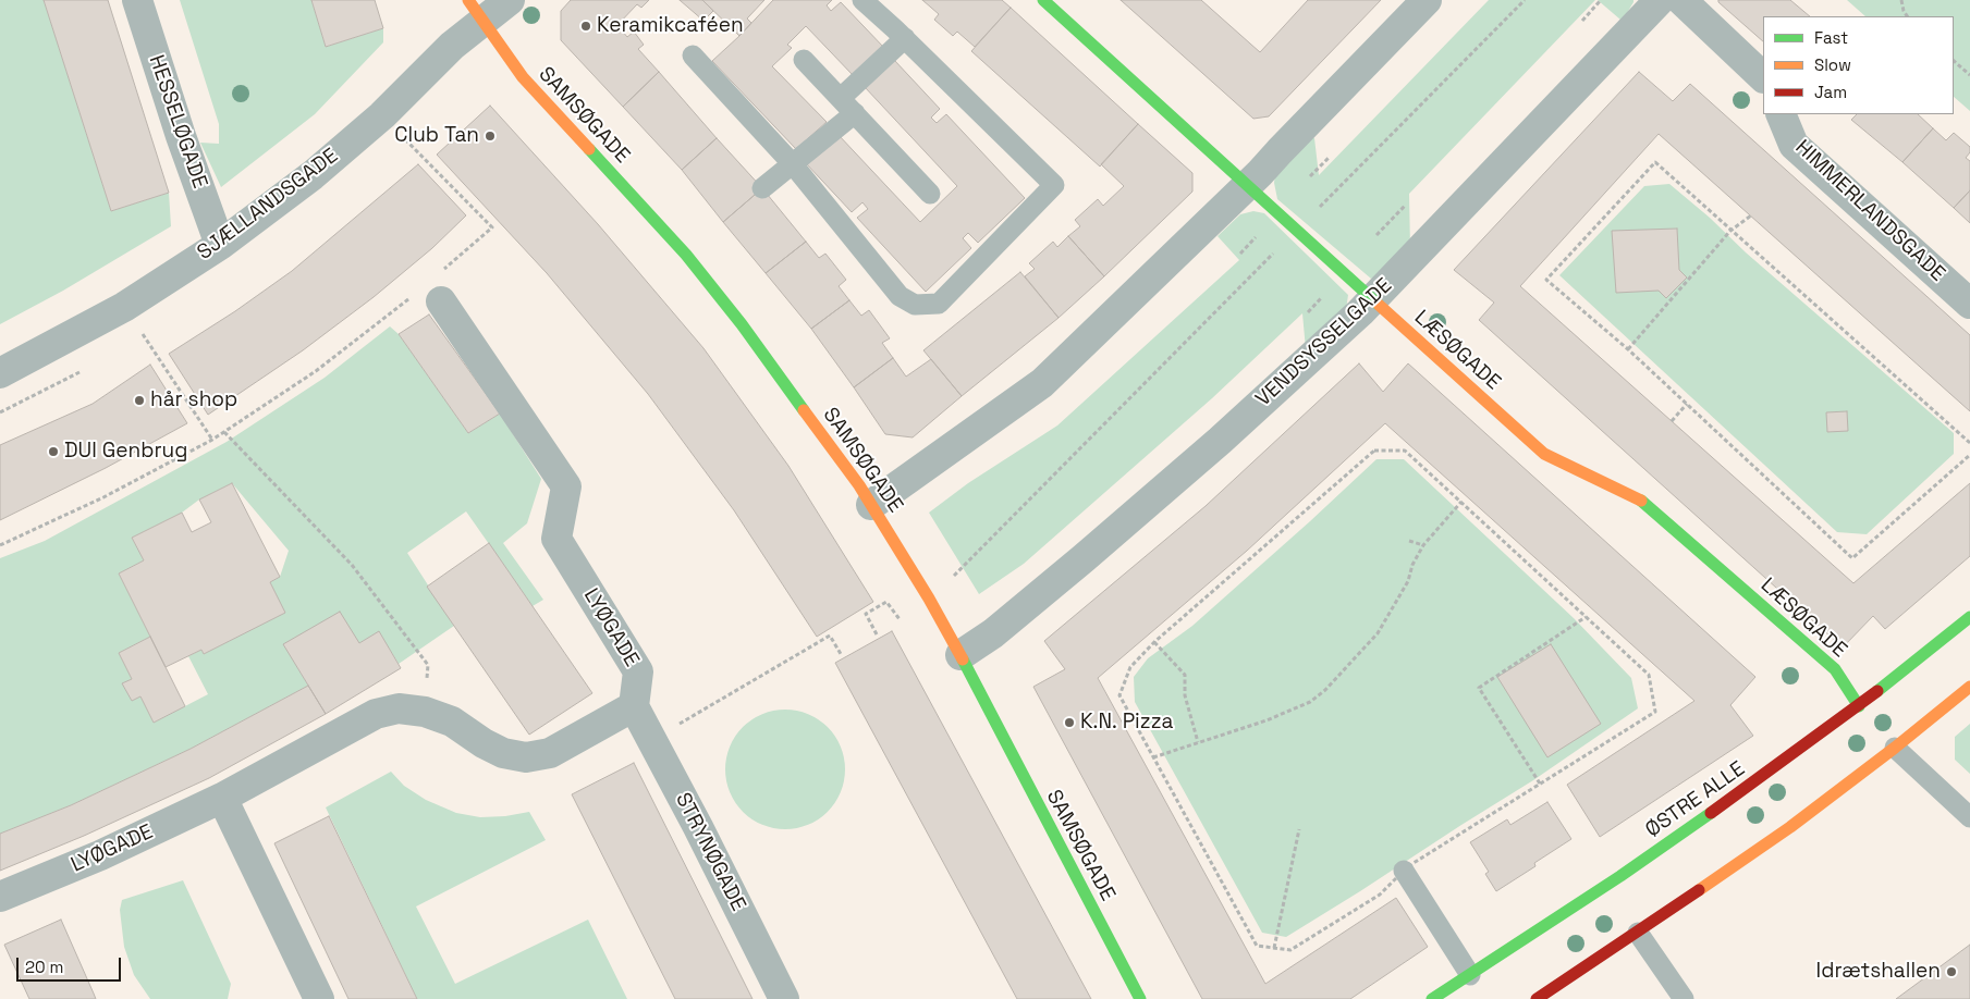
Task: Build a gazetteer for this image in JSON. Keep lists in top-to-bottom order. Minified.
{"streets":{"street":["SAMSØGADE","HESSELØGADE","SJÆLLANDSGADE","HIMMERLANDSGADE","VENDSYSSELGADE","LÆSØGADE","LYØGADE","ØSTRE ALLE","STRYNØGADE"]},"crossings":[["SAMSØGADE","SJÆLLANDSGADE"],["SAMSØGADE","VENDSYSSELGADE"],["HESSELØGADE","SJÆLLANDSGADE"],["VENDSYSSELGADE","LÆSØGADE"],["LÆSØGADE","ØSTRE ALLE"],["LYØGADE","STRYNØGADE"]],"places":["Keramikcaféen","Club Tan","hår shop","DUI Genbrug","K.N. Pizza","Idrætshallen"],"legend":["Fast","Slow","Jam"],"scale_bar":"20 m"}
